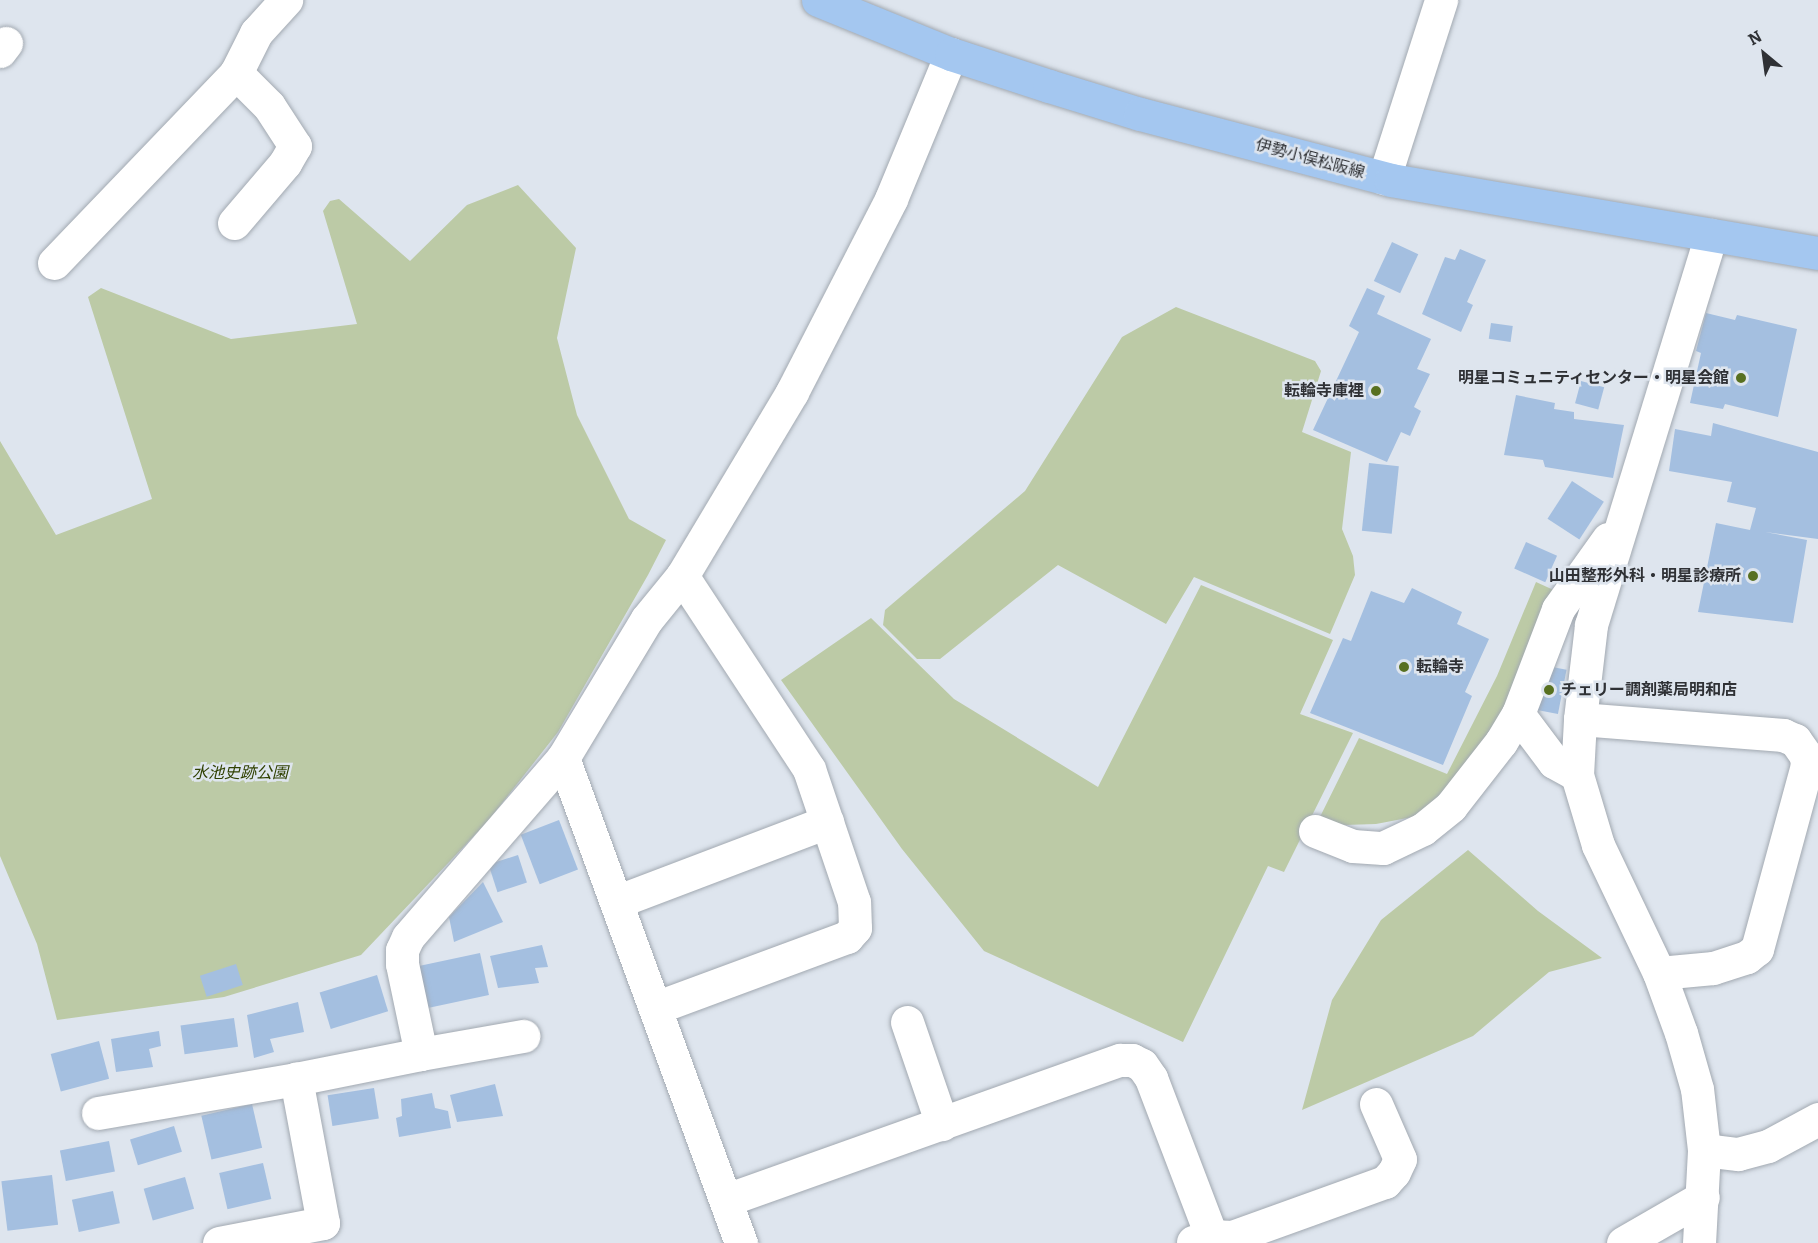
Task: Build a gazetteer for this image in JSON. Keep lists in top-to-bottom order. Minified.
{"streets":{"main road":["伊勢小俣松阪線"]},"parks":["水池史跡公園"],"places":["明星コミュニティセンター・明星会館","転輪寺庫裡","山田整形外科・明星診療所","転輪寺","チェリー調剤薬局明和店"],"north":"top left"}
